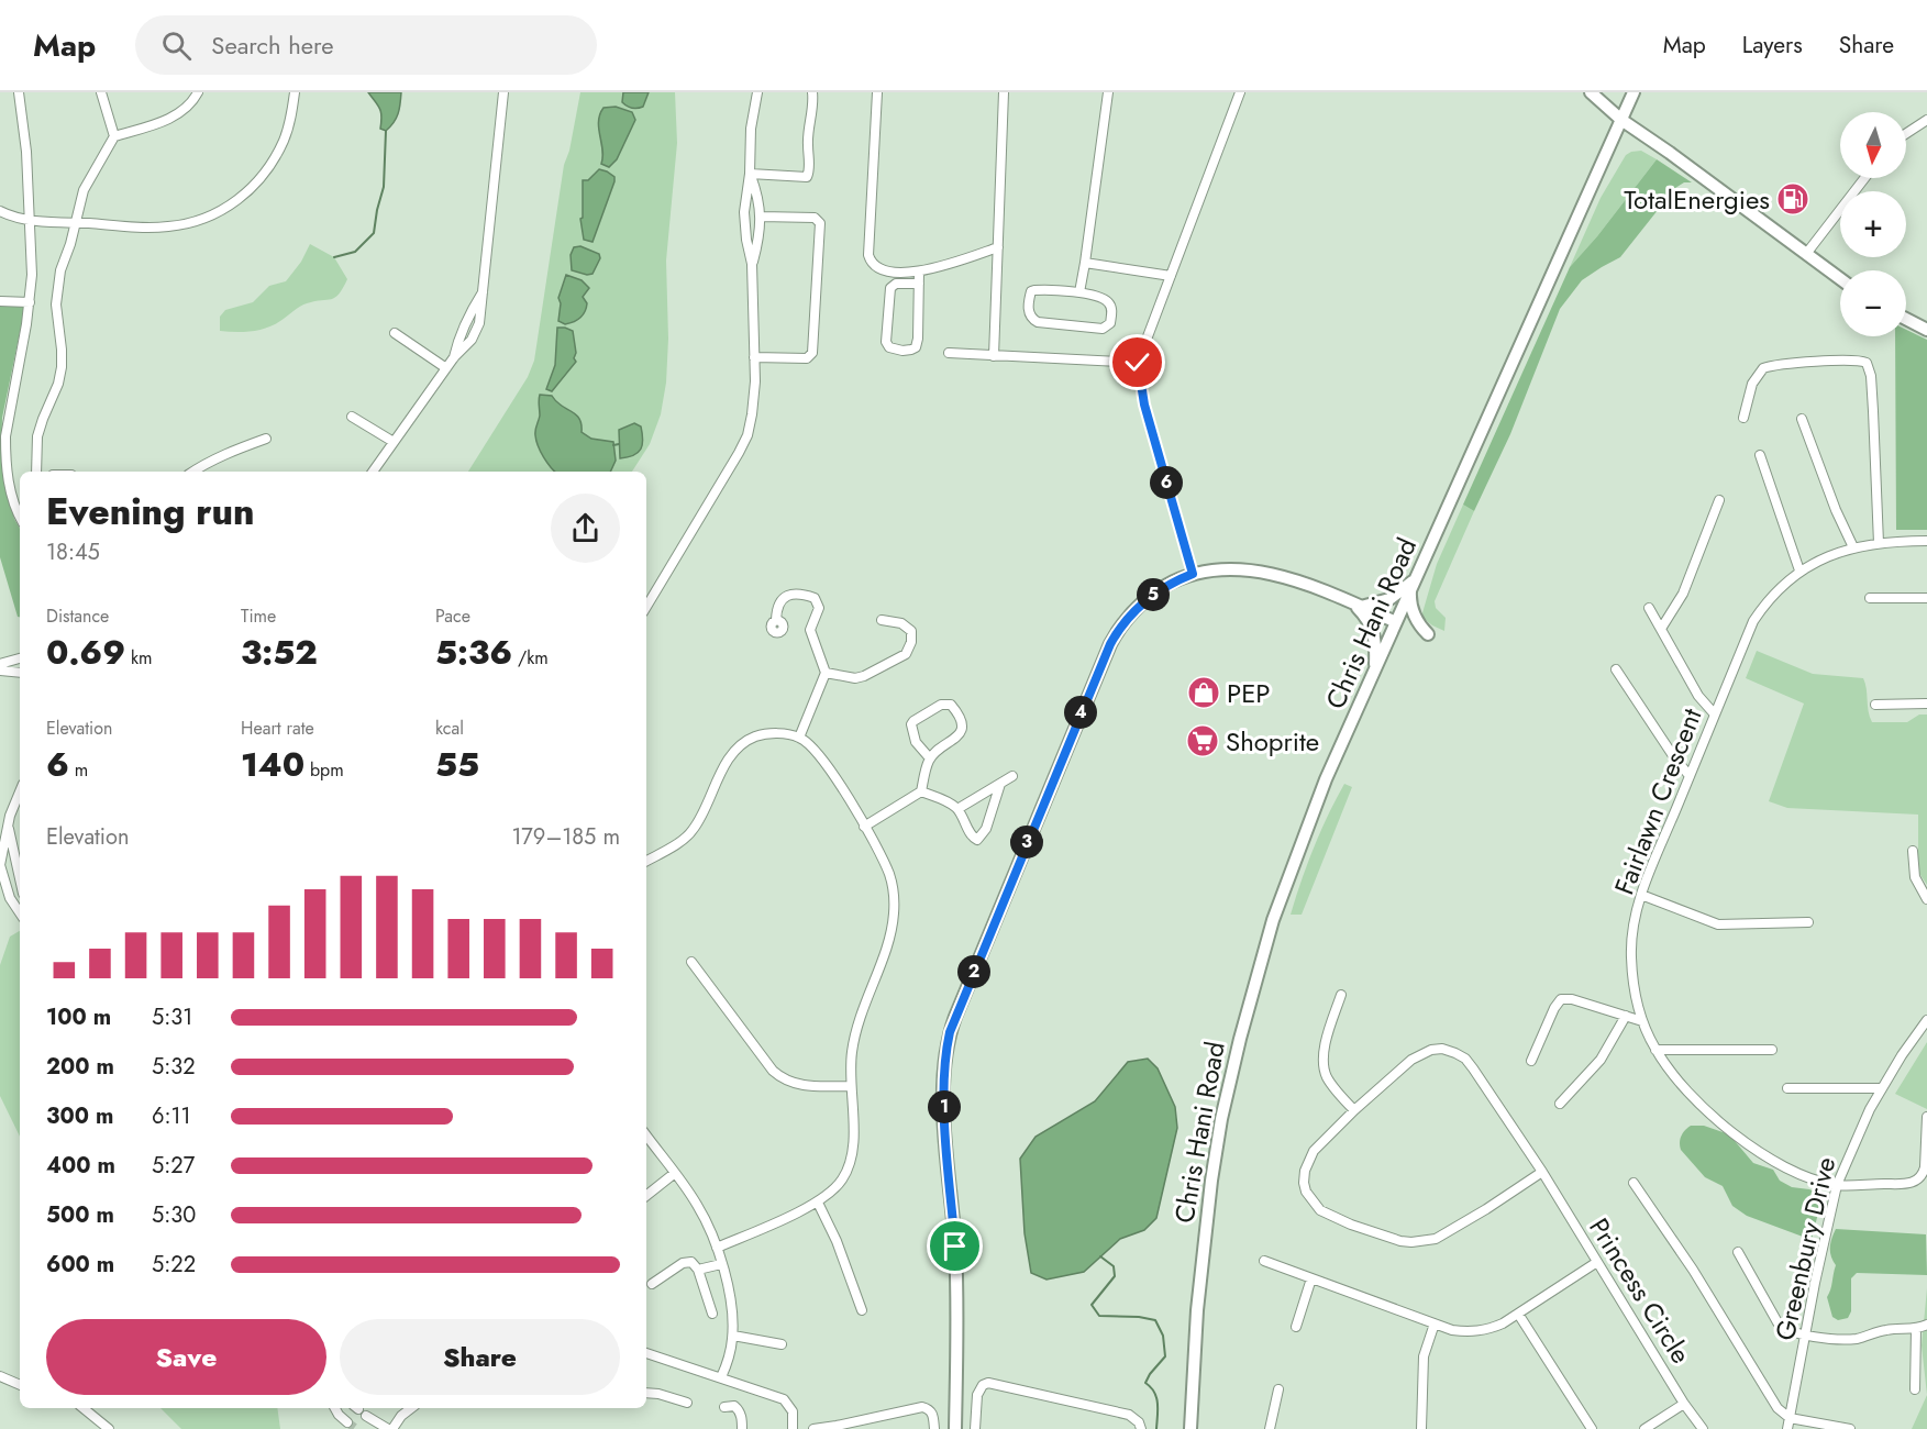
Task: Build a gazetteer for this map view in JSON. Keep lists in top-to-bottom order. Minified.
{"streets":{"main road":["Chris Hani Road"],"street":["Fairlawn Crescent","Greenbury Drive","Princess Circle"]},"crossings":[["Fairlawn Crescent","Greenbury Drive"]],"places":{"fuel station":["TotalEnergies"],"shop":["PEP"],"supermarket":["Shoprite"]},"north":"bottom","page":{"header":"Map","search":"Search here","nav":["Map","Layers","Share"],"map_buttons":["+","−"],"pins":["6","5","4","3","2","1"],"heading":["Evening run","18:45"],"stats":[["Distance","0.69 km"],["Time","3:52"],["Pace","5:36 /km"],["Elevation","6 m"],["Heart rate","140 bpm"],["kcal","55"]],"chart":["Elevation","179–185 m"],"list":[{"name":"100 m","note":"5:31"},{"name":"200 m","note":"5:32"},{"name":"300 m","note":"6:11"},{"name":"400 m","note":"5:27"},{"name":"500 m","note":"5:30"},{"name":"600 m","note":"5:22"}],"buttons":["Save","Share"]}}
